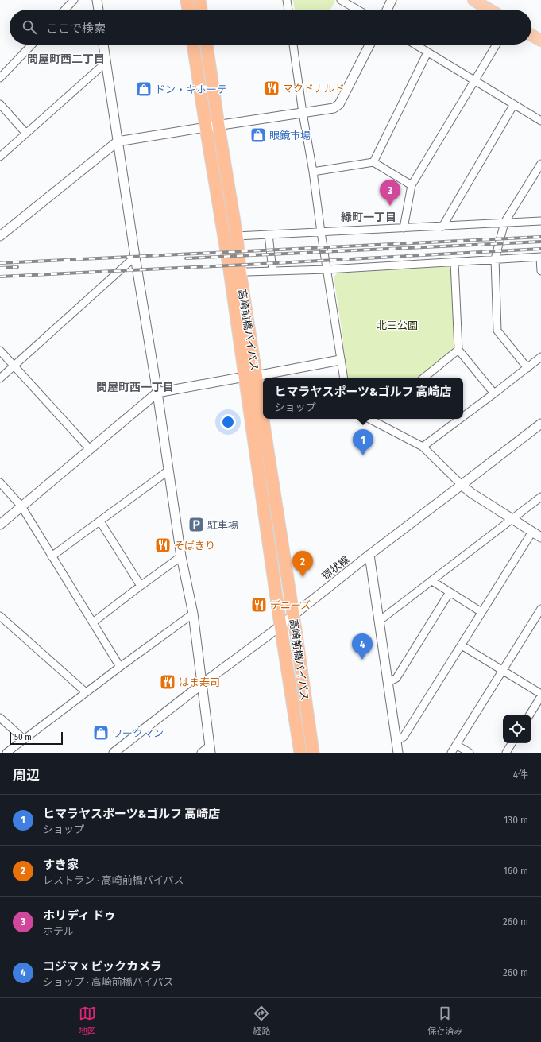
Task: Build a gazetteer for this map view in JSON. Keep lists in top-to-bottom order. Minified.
{"streets":{"highway":["高崎前橋バイパス"],"street":["環状線"]},"crossings":[["高崎前橋バイパス","環状線"]],"districts":["問屋町西二丁目","緑町一丁目","問屋町西一丁目"],"parks":["北三公園"],"places":{"restaurant":["マクドナルド","そばきり","デニーズ","はま寿司"],"shop":["ドン・キホーテ","眼鏡市場","ワークマン"],"parking":["駐車場"]},"scale_bar":"50 m","page":{"search":"ここで検索","pins":["3","1","2","4"],"popup":["ヒマラヤスポーツ&ゴルフ 高崎店","ショップ"],"scale":"50 m","heading":["周辺","4件"],"list":[{"mark":"1","name":"ヒマラヤスポーツ&ゴルフ 高崎店","note":"ショップ","value":"130 m"},{"mark":"2","name":"すき家","note":"レストラン · 高崎前橋バイパス","value":"160 m"},{"mark":"3","name":"ホリディ ドゥ","note":"ホテル","value":"260 m"},{"mark":"4","name":"コジマｘビックカメラ","note":"ショップ · 高崎前橋バイパス","value":"260 m"}],"nav":["地図","経路","保存済み"]}}
